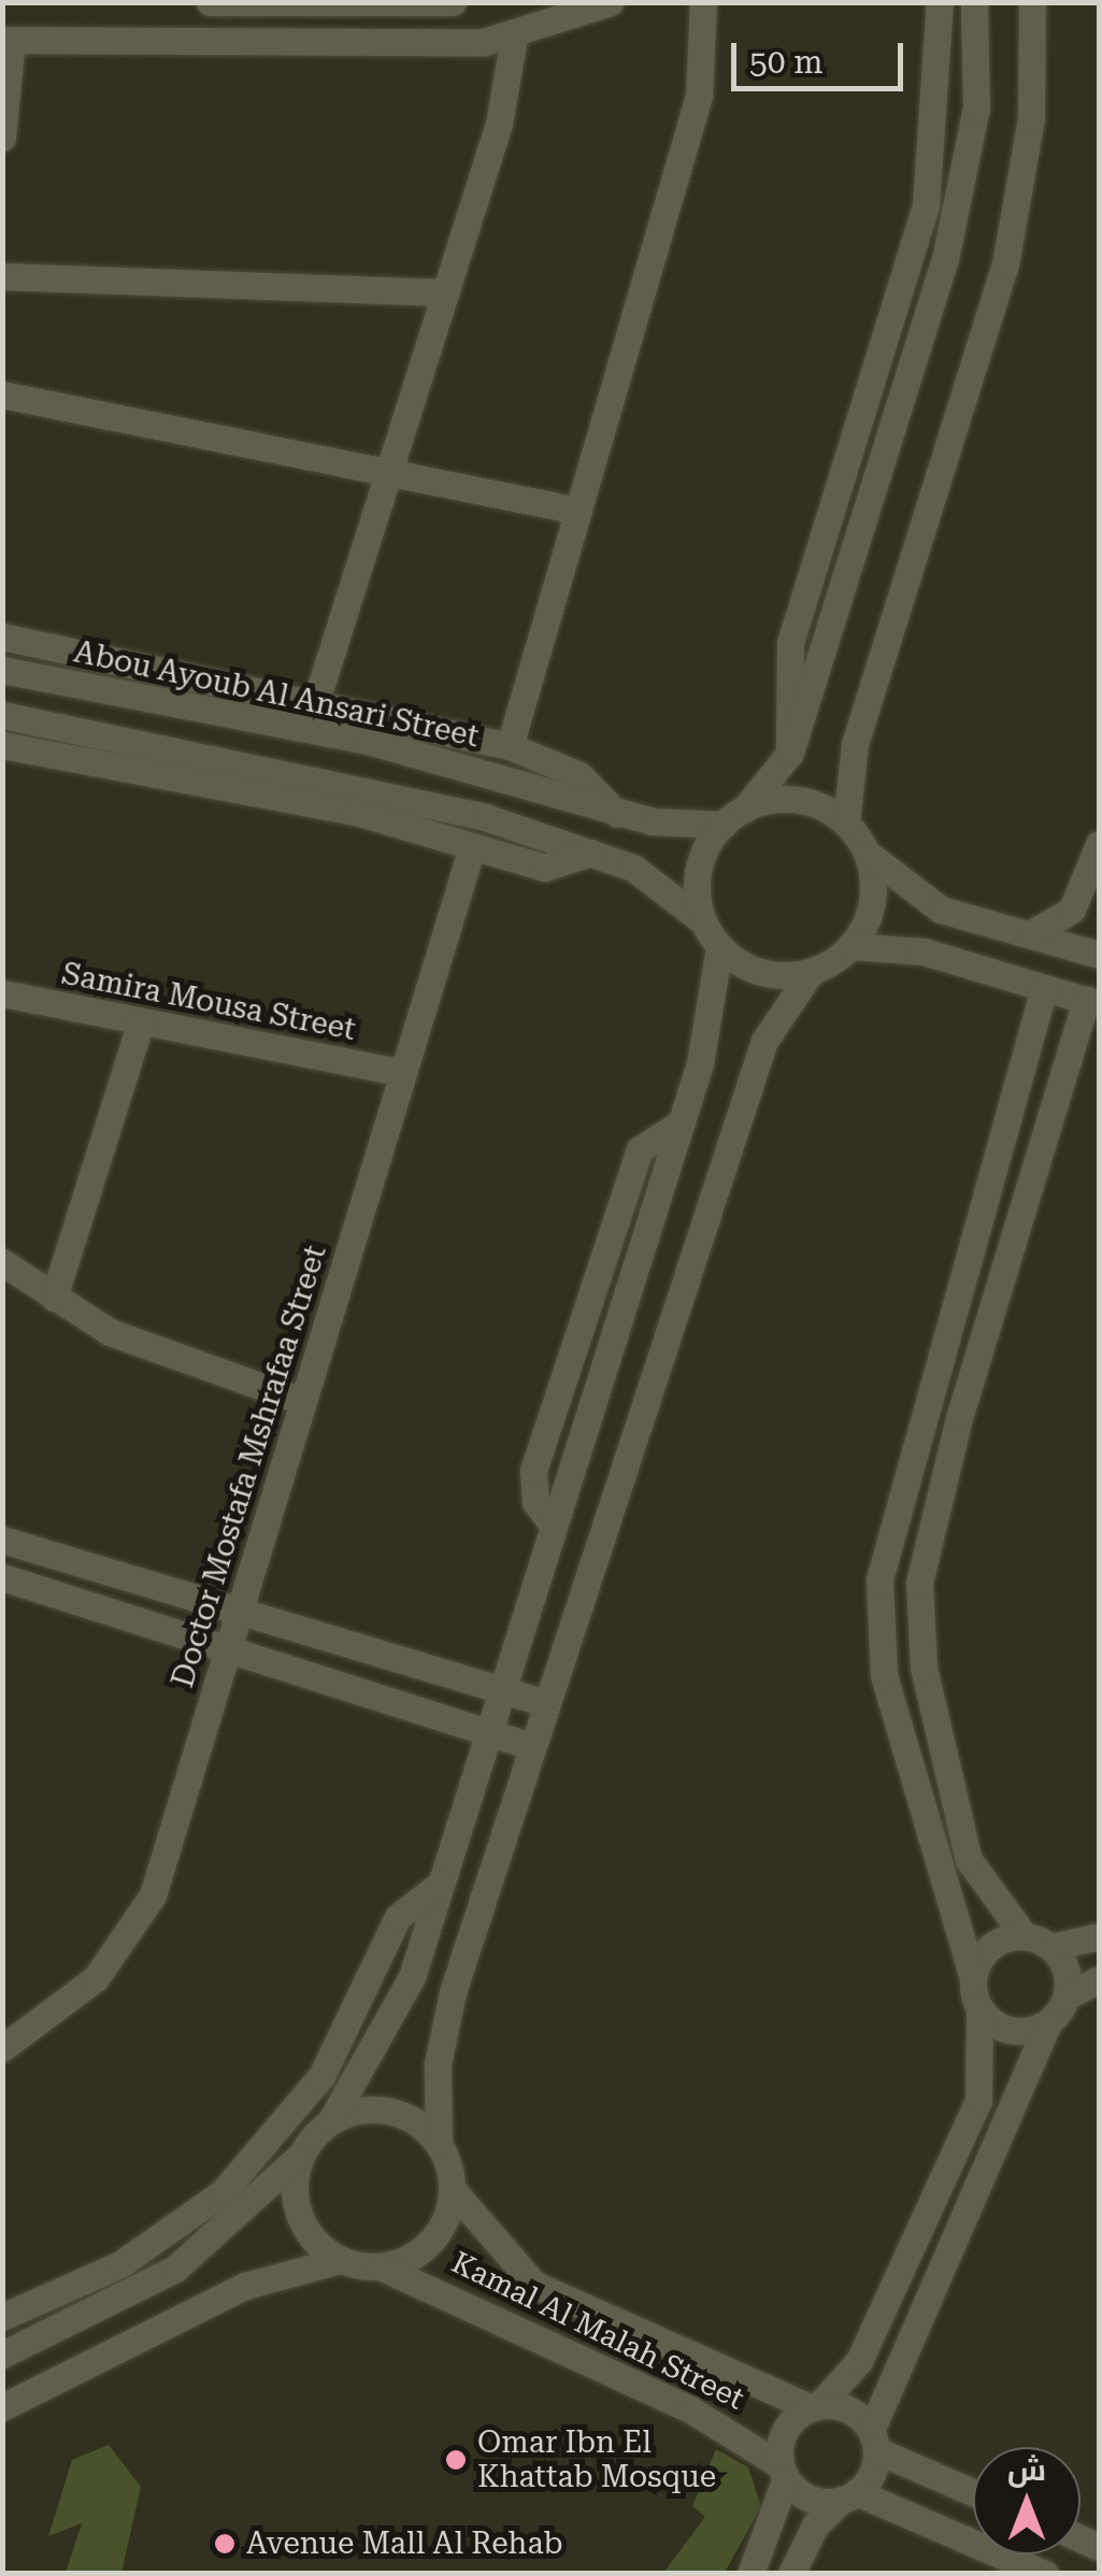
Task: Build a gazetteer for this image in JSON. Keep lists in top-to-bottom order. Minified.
{"streets":{"street":["Abou Ayoub Al Ansari Street","Samira Mousa Street","Doctor Mostafa Mshrafaa Street","Kamal Al Malah Street"]},"crossings":[["Samira Mousa Street","Doctor Mostafa Mshrafaa Street"]],"places":["Omar Ibn El Khattab Mosque","Avenue Mall Al Rehab"],"scale_bar":"50 m","north":"top"}
